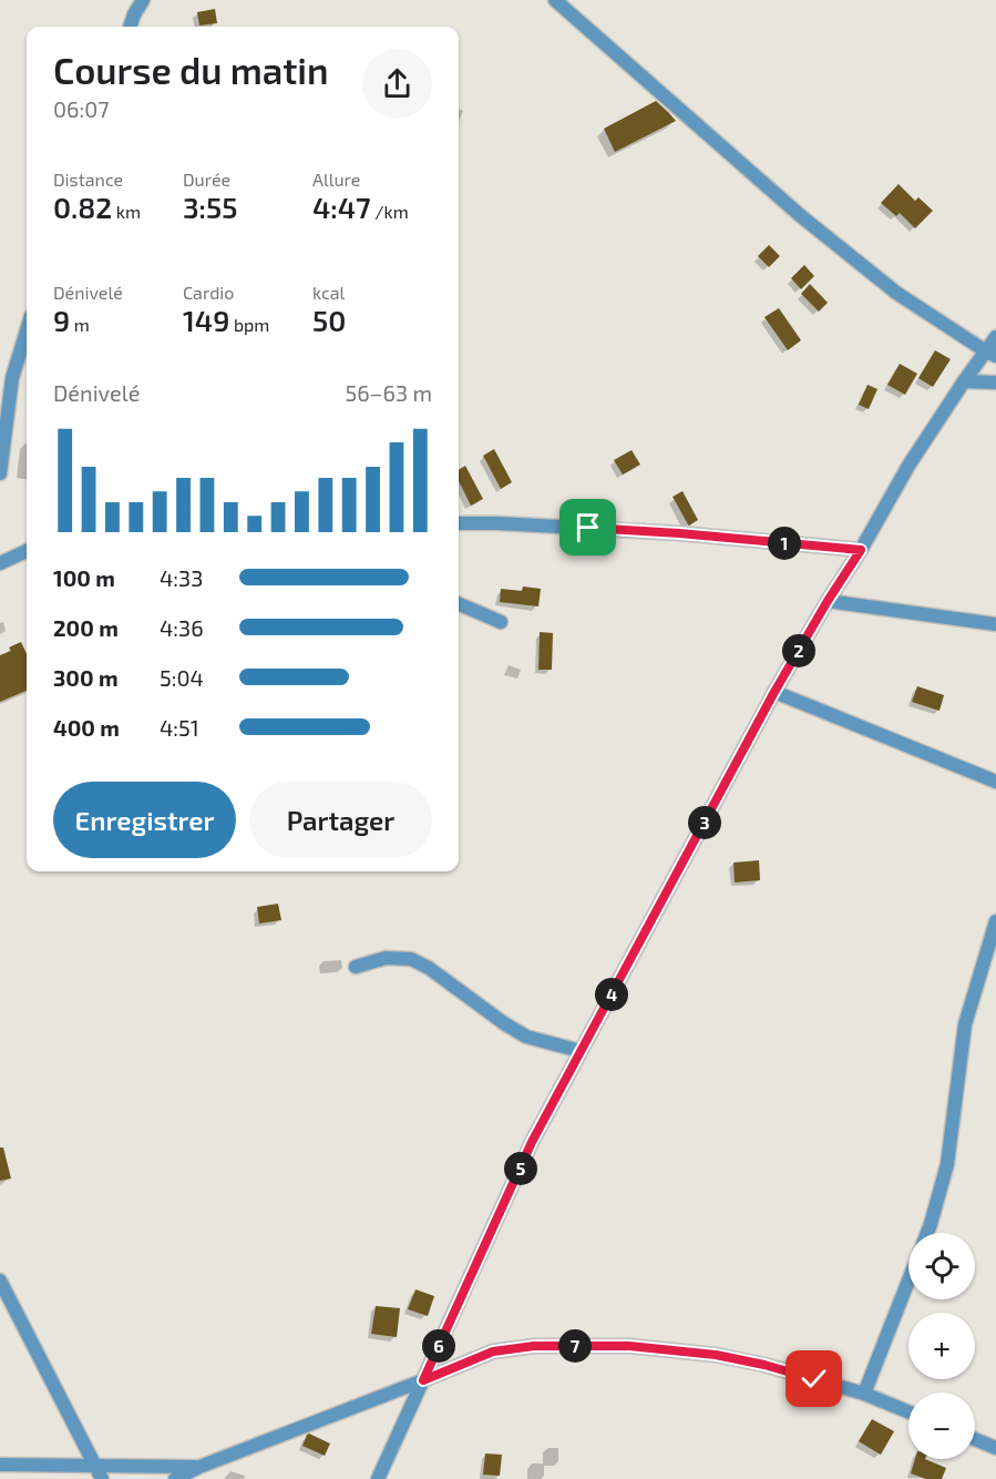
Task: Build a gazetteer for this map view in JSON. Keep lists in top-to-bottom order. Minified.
{"page":{"heading":["Course du matin","06:07"],"stats":[["Distance","0.82 km"],["Durée","3:55"],["Allure","4:47 /km"],["Dénivelé","9 m"],["Cardio","149 bpm"],["kcal","50"]],"chart":["Dénivelé","56–63 m"],"pins":["1","2","3","4","5","6","7"],"list":[{"name":"100 m","note":"4:33"},{"name":"200 m","note":"4:36"},{"name":"300 m","note":"5:04"},{"name":"400 m","note":"4:51"}],"buttons":["Enregistrer","Partager"],"map_buttons":["+","−"]}}
